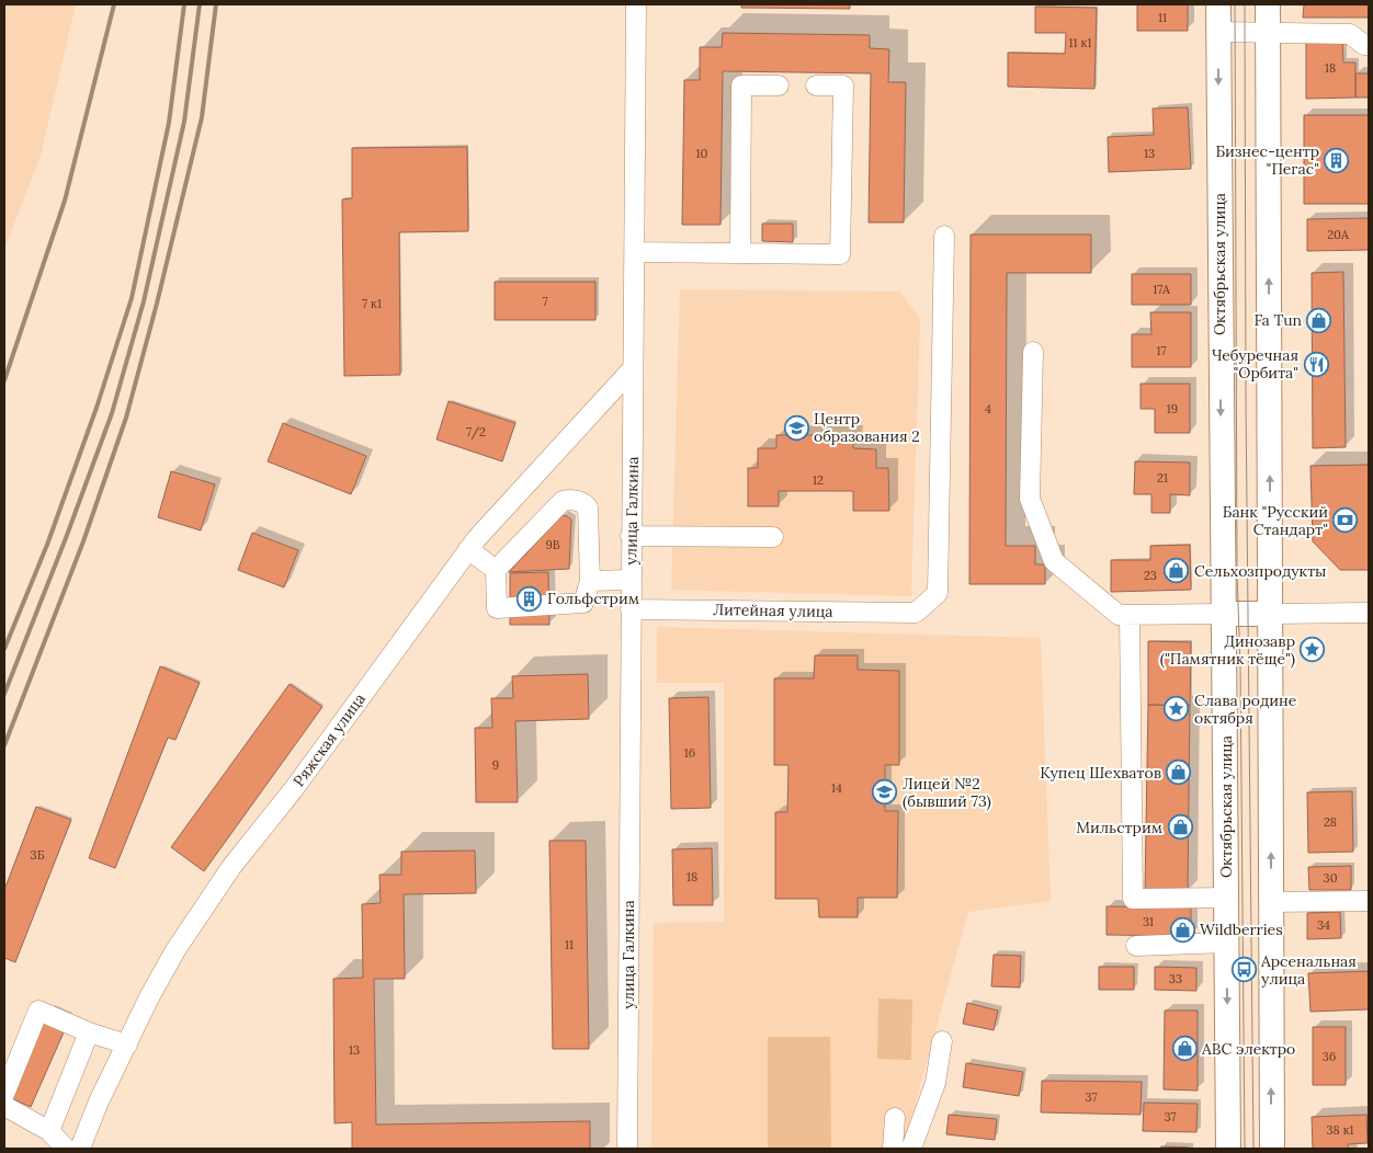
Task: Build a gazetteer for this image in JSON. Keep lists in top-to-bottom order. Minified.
{"streets":{"main road":["Октябрьская улица"],"street":["улица Галкина","Литейная улица","Ряжская улица"]},"crossings":[["улица Галкина","Литейная улица"],["улица Галкина","Ряжская улица"]],"places":{"building":["Бизнес-центр \"Пегас\"","Гольфстрим"],"shop":["Fa Tun","Сельхозпродукты","Купец Шехватов","Мильстрим","Wildberries","АВС электро"],"restaurant":["Чебуречная \"Орбита\""],"school or university":["Центр образования 2","Лицей №2 (бывший 73)"],"bank":["Банк \"Русский Стандарт\""],"place":["Динозавр (\"Памятник тёще\")","Слава родине октября"],"bus stop":["Арсенальная улица"]},"house_numbers":["11","11 к1","18","10","13","20А","17А","7","7 к1","17","4","19","7/2","21","12","9В","23","16","9","14","28","3Б","18","30","31","34","11","33","13","36","37","37","38 к1"]}
